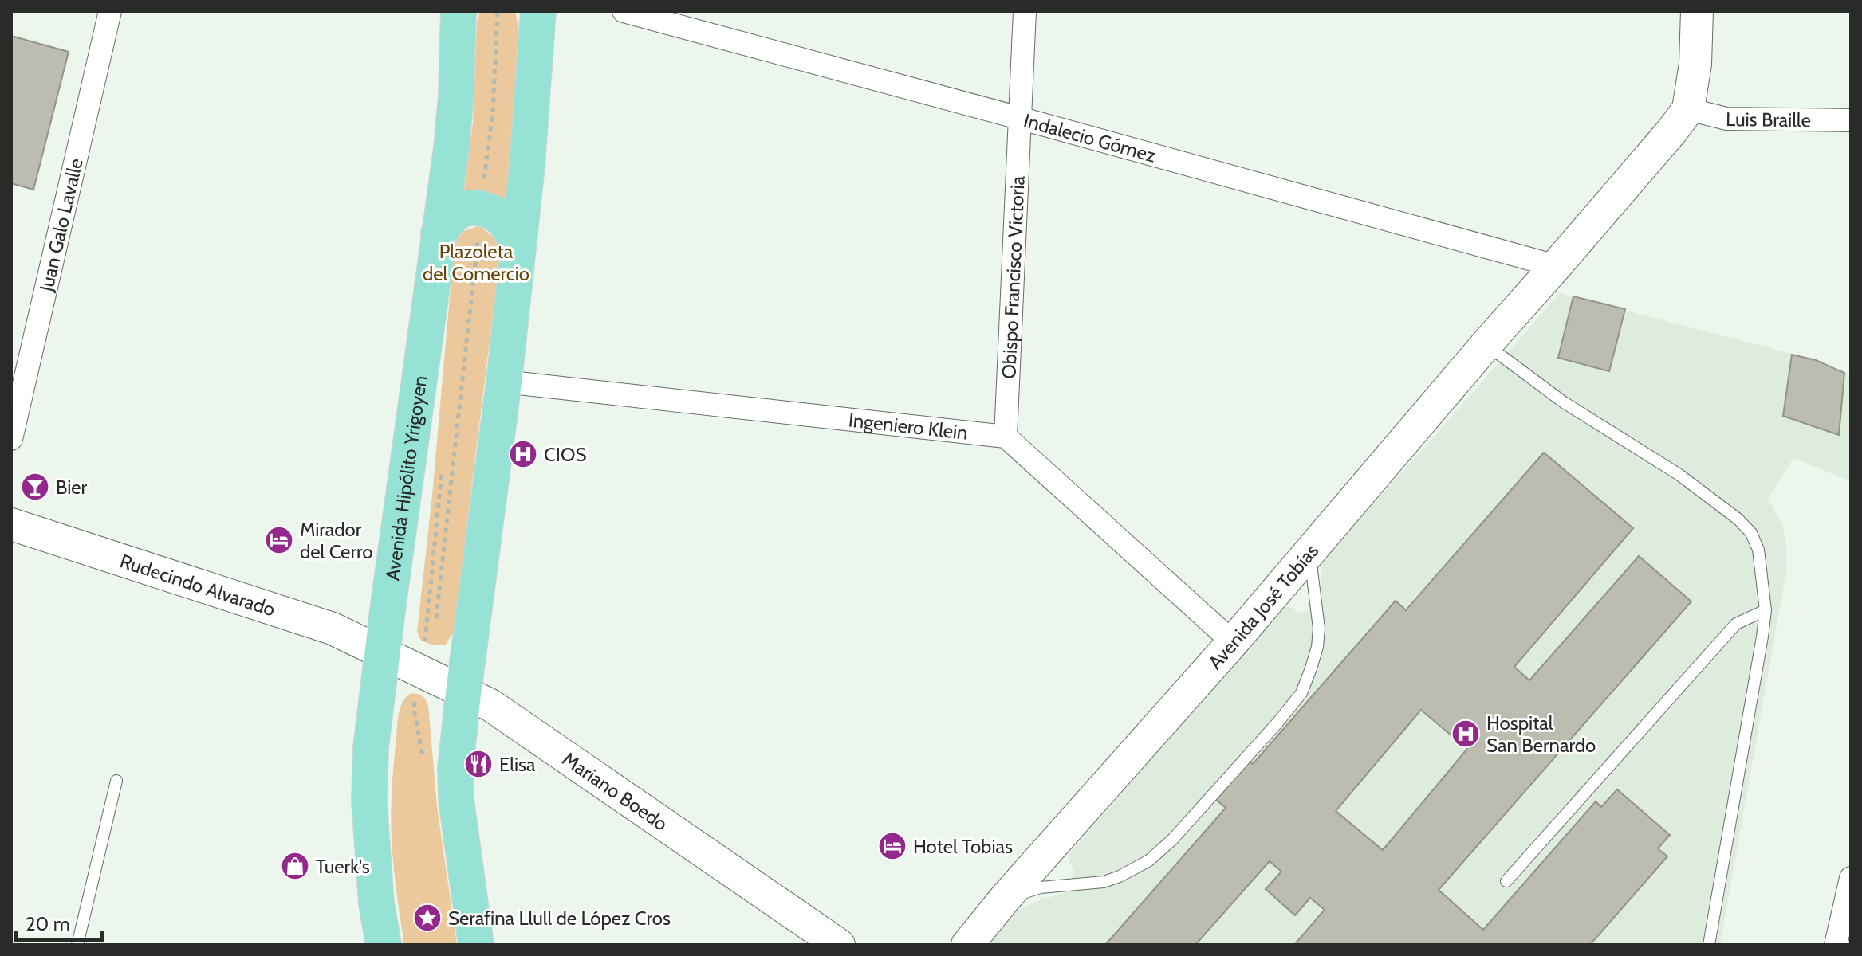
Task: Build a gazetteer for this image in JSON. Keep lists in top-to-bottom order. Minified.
{"streets":{"main road":["Avenida Hipólito Yrigoyen"],"street":["Luis Braille","Indalecio Gómez","Juan Galo Lavalle","Obispo Francisco Victoria","Ingeniero Klein","Rudecindo Alvarado","Avenida José Tobías","Mariano Boedo"]},"crossings":[["Luis Braille","Avenida José Tobías"],["Indalecio Gómez","Obispo Francisco Victoria"],["Indalecio Gómez","Avenida José Tobías"],["Obispo Francisco Victoria","Ingeniero Klein"],["Avenida Hipólito Yrigoyen","Rudecindo Alvarado"],["Avenida Hipólito Yrigoyen","Mariano Boedo"],["Rudecindo Alvarado","Mariano Boedo"]],"parks":["Plazoleta del Comercio"],"places":{"hospital":["CIOS","Hospital San Bernardo"],"bar":["Bier"],"hotel":["Mirador del Cerro","Hotel Tobias"],"restaurant":["Elisa"],"shop":["Tuerk's"],"place":["Serafina Llull de López Cros"]},"scale_bar":"20 m"}
